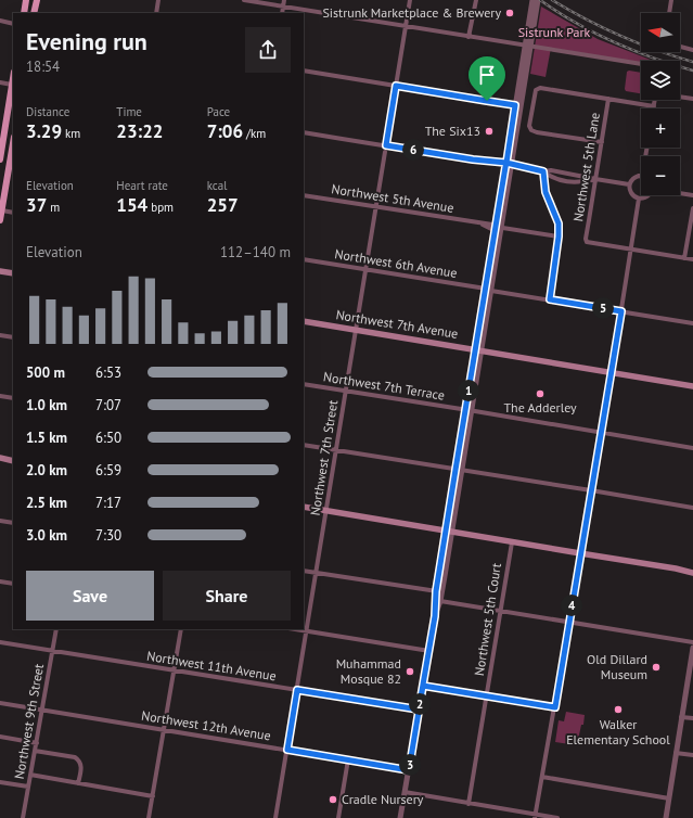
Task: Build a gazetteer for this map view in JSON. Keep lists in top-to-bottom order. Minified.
{"streets":{"main road":["Northwest 7th Avenue"],"street":["Northwest 5th Lane","Northwest 5th Avenue","Northwest 6th Avenue","Northwest 7th Terrace","Northwest 7th Street","Northwest 5th Court","Northwest 11th Avenue","Northwest 9th Street","Northwest 12th Avenue"]},"crossings":[["Northwest 5th Avenue","Northwest 7th Street"],["Northwest 6th Avenue","Northwest 7th Street"],["Northwest 7th Avenue","Northwest 7th Street"],["Northwest 7th Terrace","Northwest 7th Street"],["Northwest 7th Street","Northwest 11th Avenue"],["Northwest 7th Street","Northwest 12th Avenue"],["Northwest 11th Avenue","Northwest 9th Street"],["Northwest 9th Street","Northwest 12th Avenue"]],"parks":["Sistrunk Park"],"places":["Sistrunk Marketplace & Brewery","The Six13","The Adderley","Old Dillard Museum","Muhammad Mosque 82","Walker Elementary School","Cradle Nursery"],"north":"left","page":{"map_buttons":["+","−"],"heading":["Evening run","18:54"],"stats":[["Distance","3.29 km"],["Time","23:22"],["Pace","7:06 /km"],["Elevation","37 m"],["Heart rate","154 bpm"],["kcal","257"]],"pins":["6","5","1","4","2","3"],"chart":["Elevation","112–140 m"],"list":[{"name":"500 m","note":"6:53"},{"name":"1.0 km","note":"7:07"},{"name":"1.5 km","note":"6:50"},{"name":"2.0 km","note":"6:59"},{"name":"2.5 km","note":"7:17"},{"name":"3.0 km","note":"7:30"}],"buttons":["Save","Share"]}}
